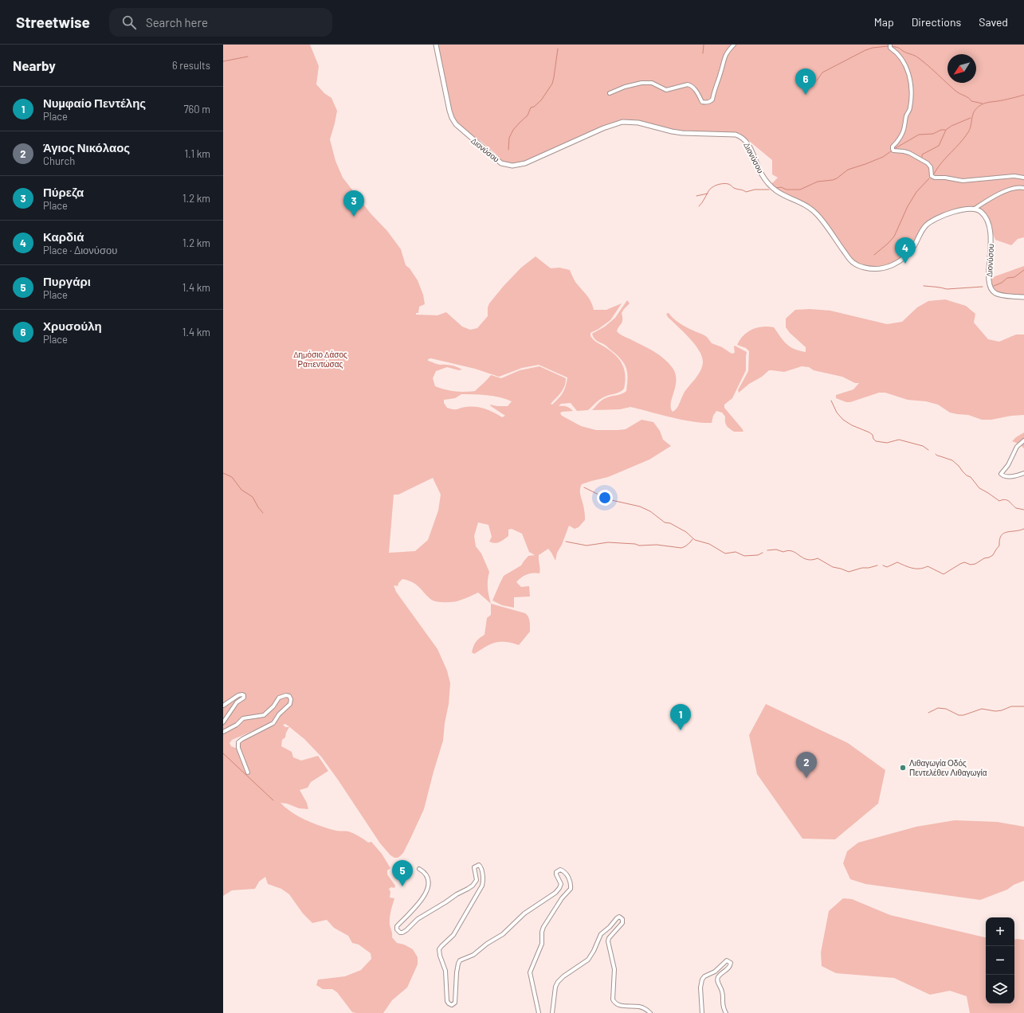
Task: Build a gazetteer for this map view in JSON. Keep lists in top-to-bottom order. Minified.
{"streets":{"main road":["Διονύσου"]},"parks":["Δημόσιο Δάσος Ραπεντώσας"],"places":["Λιθαγωγία Οδός Πεντελέθεν Λιθαγωγία"],"north":"bottom left","page":{"header":"Streetwise","search":"Search here","nav":["Map","Directions","Saved"],"heading":["Nearby","6 results"],"pins":["6","3","4","1","2","5"],"list":[{"mark":"1","name":"Νυμφαίο Πεντέλης","note":"Place","value":"760 m"},{"mark":"2","name":"Άγιος Νικόλαος","note":"Church","value":"1.1 km"},{"mark":"3","name":"Πύρεζα","note":"Place","value":"1.2 km"},{"mark":"4","name":"Καρδιά","note":"Place · Διονύσου","value":"1.2 km"},{"mark":"5","name":"Πυργάρι","note":"Place","value":"1.4 km"},{"mark":"6","name":"Χρυσούλη","note":"Place","value":"1.4 km"}],"map_buttons":["+","−"]}}
